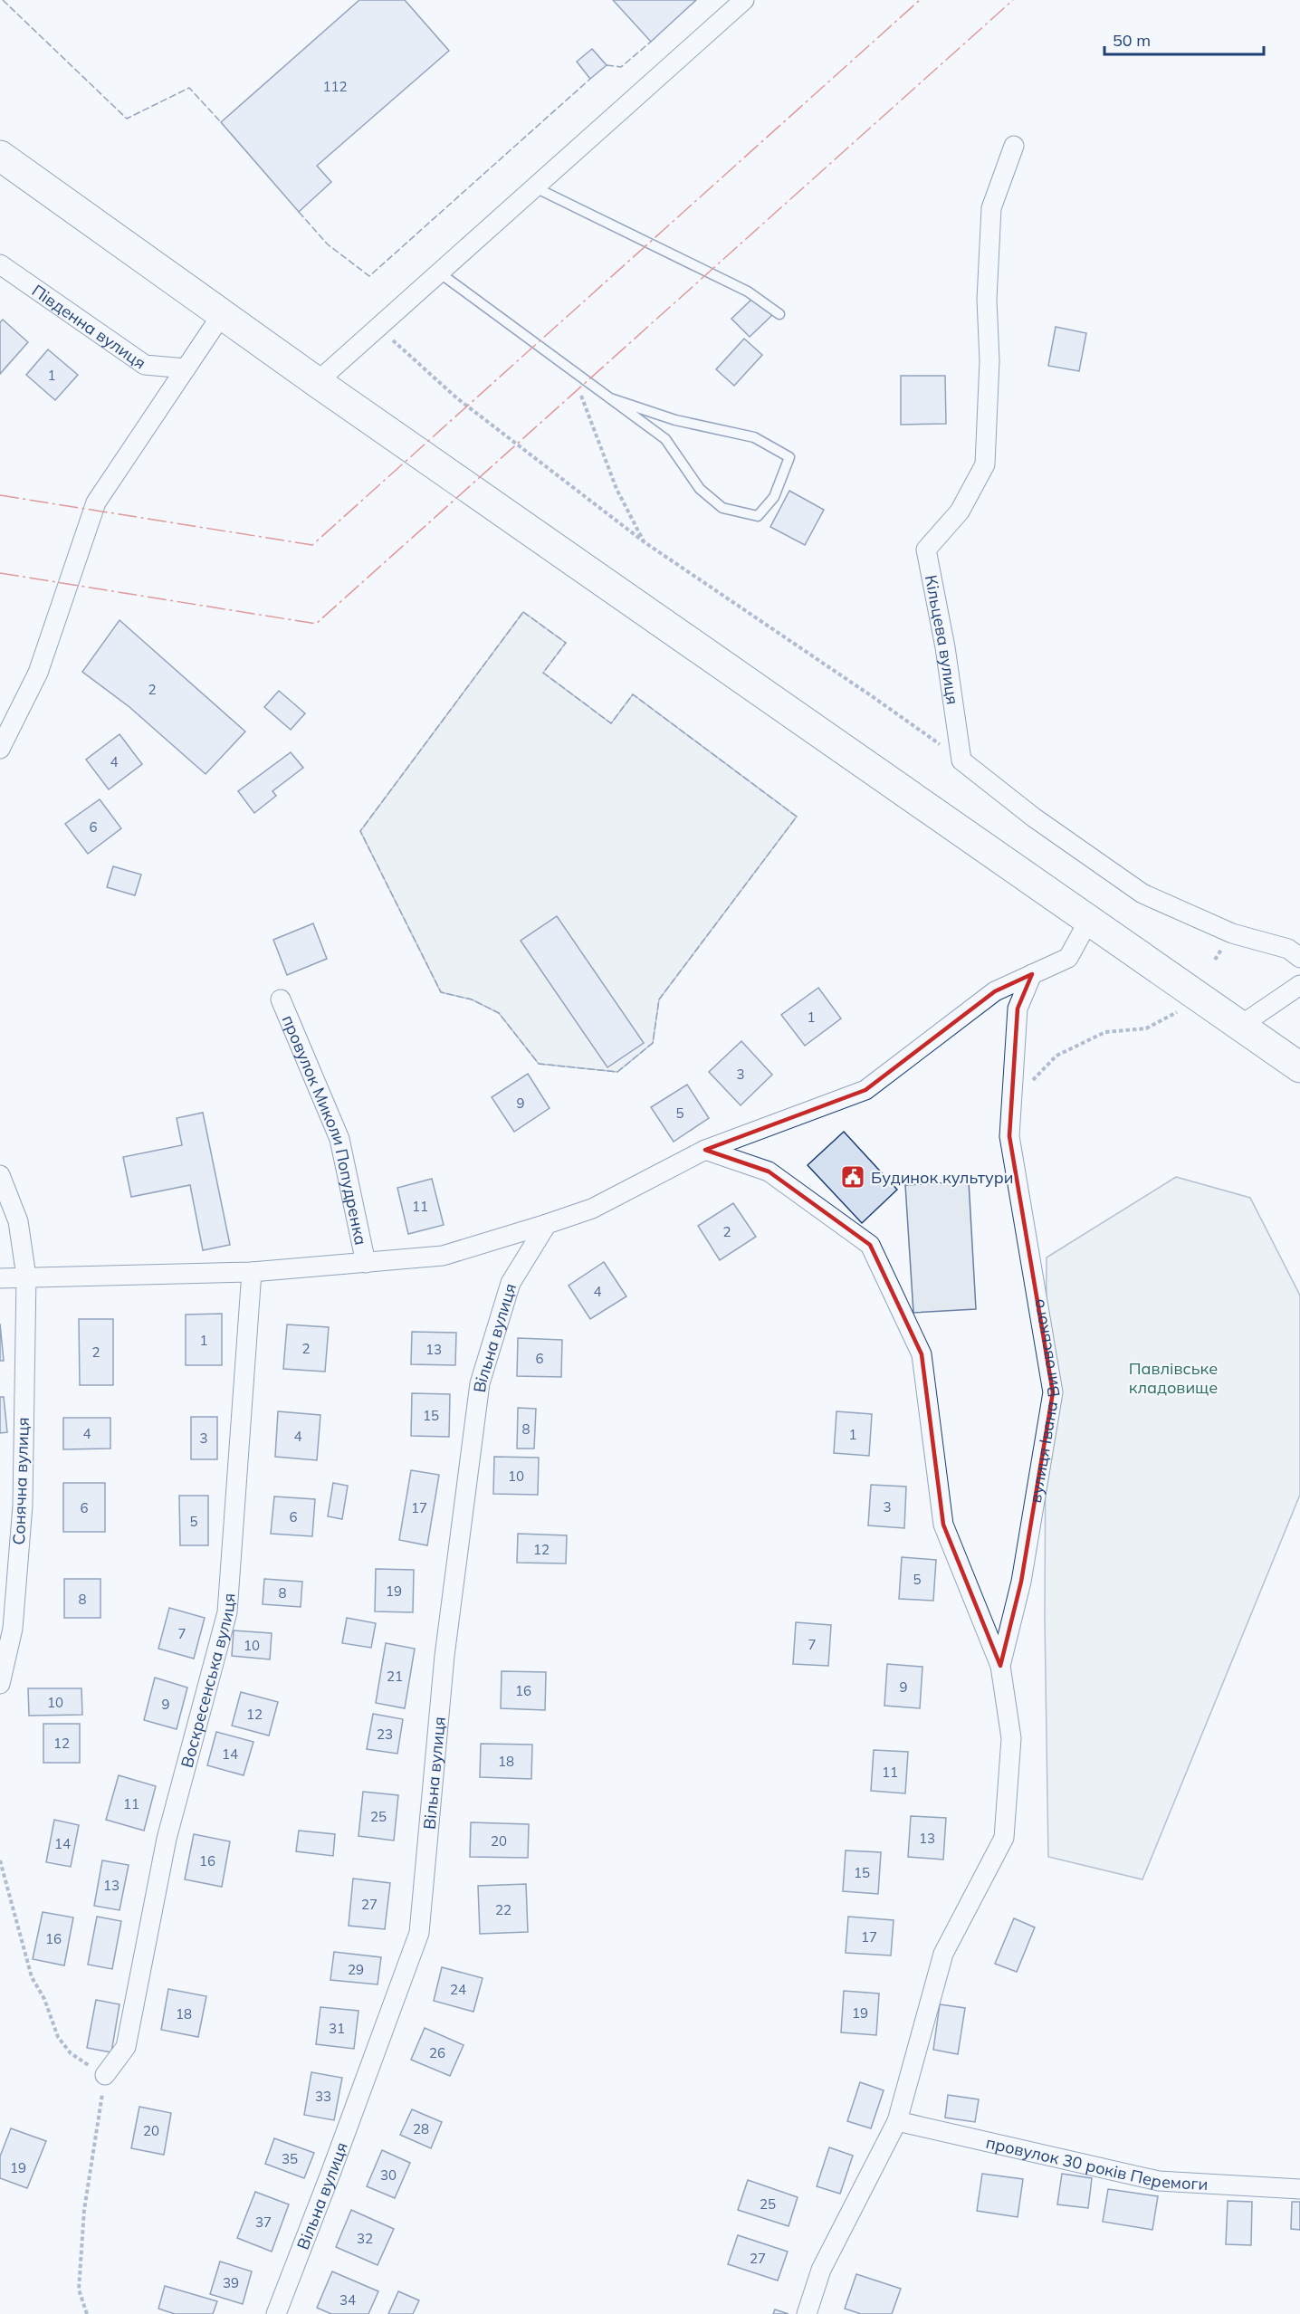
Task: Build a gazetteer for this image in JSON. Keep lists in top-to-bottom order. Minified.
{"streets":{"street":["Південна вулиця","Кільцева вулиця","провулок Миколи Попудренка","Вільна вулиця","вулиця Івана Виговського","Сонячна вулиця","Воскресенська вулиця","провулок 30 років Перемоги"]},"crossings":[["вулиця Івана Виговського","провулок 30 років Перемоги"]],"parks":["Павлівське кладовище"],"places":{"public building":["Будинок культури"]},"house_numbers":["112","1","2","4","6","1","3","9","5","11","2","4","1","2","13","2","6","15","8","4","1","4","3","10","3","6","17","6","5","12","5","19","8","8","7","7","10","21","9","16","10","9","12","23","12","14","18","11","11","25","13","20","14","16","15","13","27","22","17","16","29","24","19","18","31","26","33","28","20","35","19","30","25","37","32","27","39","34"],"scale_bar":"50 m"}
